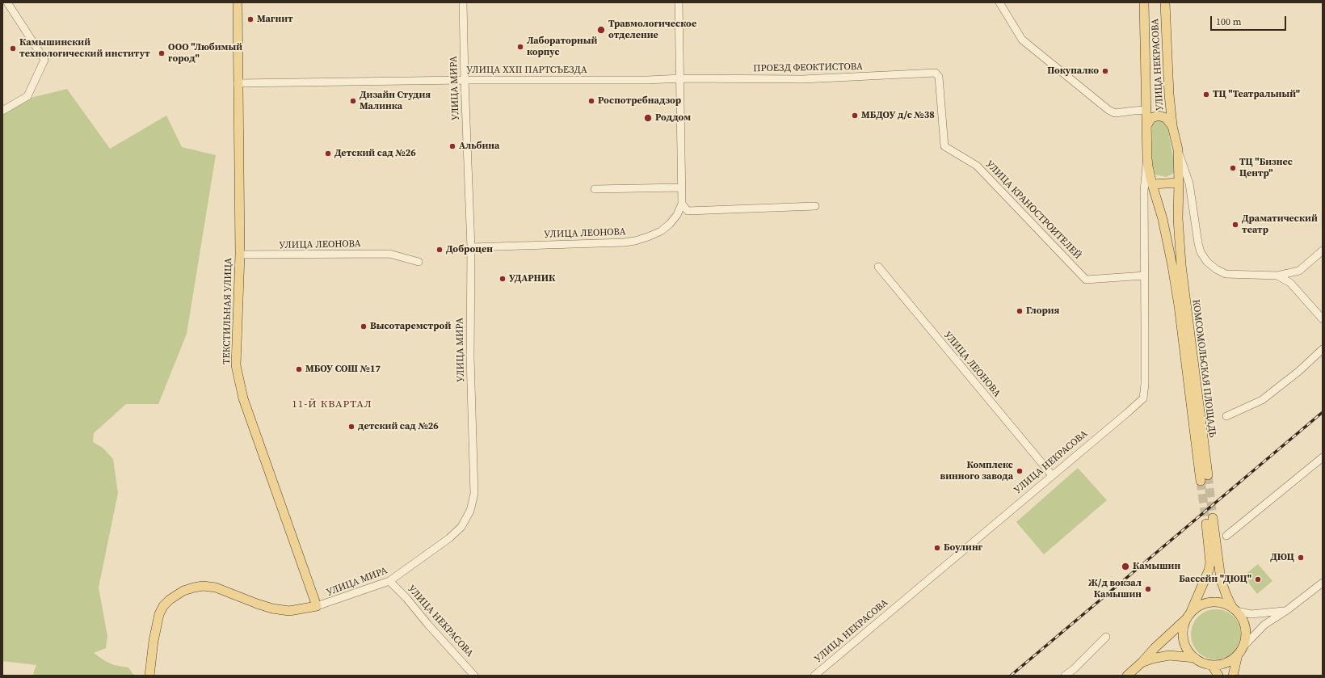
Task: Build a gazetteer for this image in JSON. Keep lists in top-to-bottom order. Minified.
{"streets":{"main road":["УЛИЦА НЕКРАСОВА","ТЕКСТИЛЬНАЯ УЛИЦА","КОМСОМОЛЬСКАЯ ПЛОЩАДЬ"],"street":["ПРОЕЗД ФЕОКТИСТОВА","УЛИЦА XXII ПАРТСЪЕЗДА","УЛИЦА МИРА","УЛИЦА КРАНОСТРОИТЕЛЕЙ","УЛИЦА ЛЕОНОВА"]},"crossings":[["УЛИЦА НЕКРАСОВА","УЛИЦА МИРА"],["УЛИЦА НЕКРАСОВА","УЛИЦА КРАНОСТРОИТЕЛЕЙ"],["УЛИЦА НЕКРАСОВА","УЛИЦА ЛЕОНОВА"],["УЛИЦА НЕКРАСОВА","КОМСОМОЛЬСКАЯ ПЛОЩАДЬ"],["ПРОЕЗД ФЕОКТИСТОВА","УЛИЦА XXII ПАРТСЪЕЗДА"],["ПРОЕЗД ФЕОКТИСТОВА","УЛИЦА КРАНОСТРОИТЕЛЕЙ"],["УЛИЦА XXII ПАРТСЪЕЗДА","УЛИЦА МИРА"],["УЛИЦА XXII ПАРТСЪЕЗДА","ТЕКСТИЛЬНАЯ УЛИЦА"],["УЛИЦА МИРА","УЛИЦА ЛЕОНОВА"],["УЛИЦА МИРА","ТЕКСТИЛЬНАЯ УЛИЦА"],["УЛИЦА ЛЕОНОВА","ТЕКСТИЛЬНАЯ УЛИЦА"]],"districts":["11-Й КВАРТАЛ"],"places":["Магнит","Травмологическое отделение","Лабораторный корпус","Камышинский технологический институт","ООО \"Любимый город\"","Покупалко","ТЦ \"Театральный\"","Дизайн Студия Малинка","Роспотребнадзор","МБДОУ д/с №38","Роддом","Альбина","Детский сад №26","ТЦ \"Бизнес Центр\"","Драматический театр","Доброцен","УДАРНИК","Глория","Высотаремстрой","МБОУ СОШ №17","детский сад №26","Комплекс винного завода","Боулинг","ДЮЦ","Камышин","Бассейн \"ДЮЦ\"","Ж/д вокзал Камышин"],"scale_bar":"100 m"}
